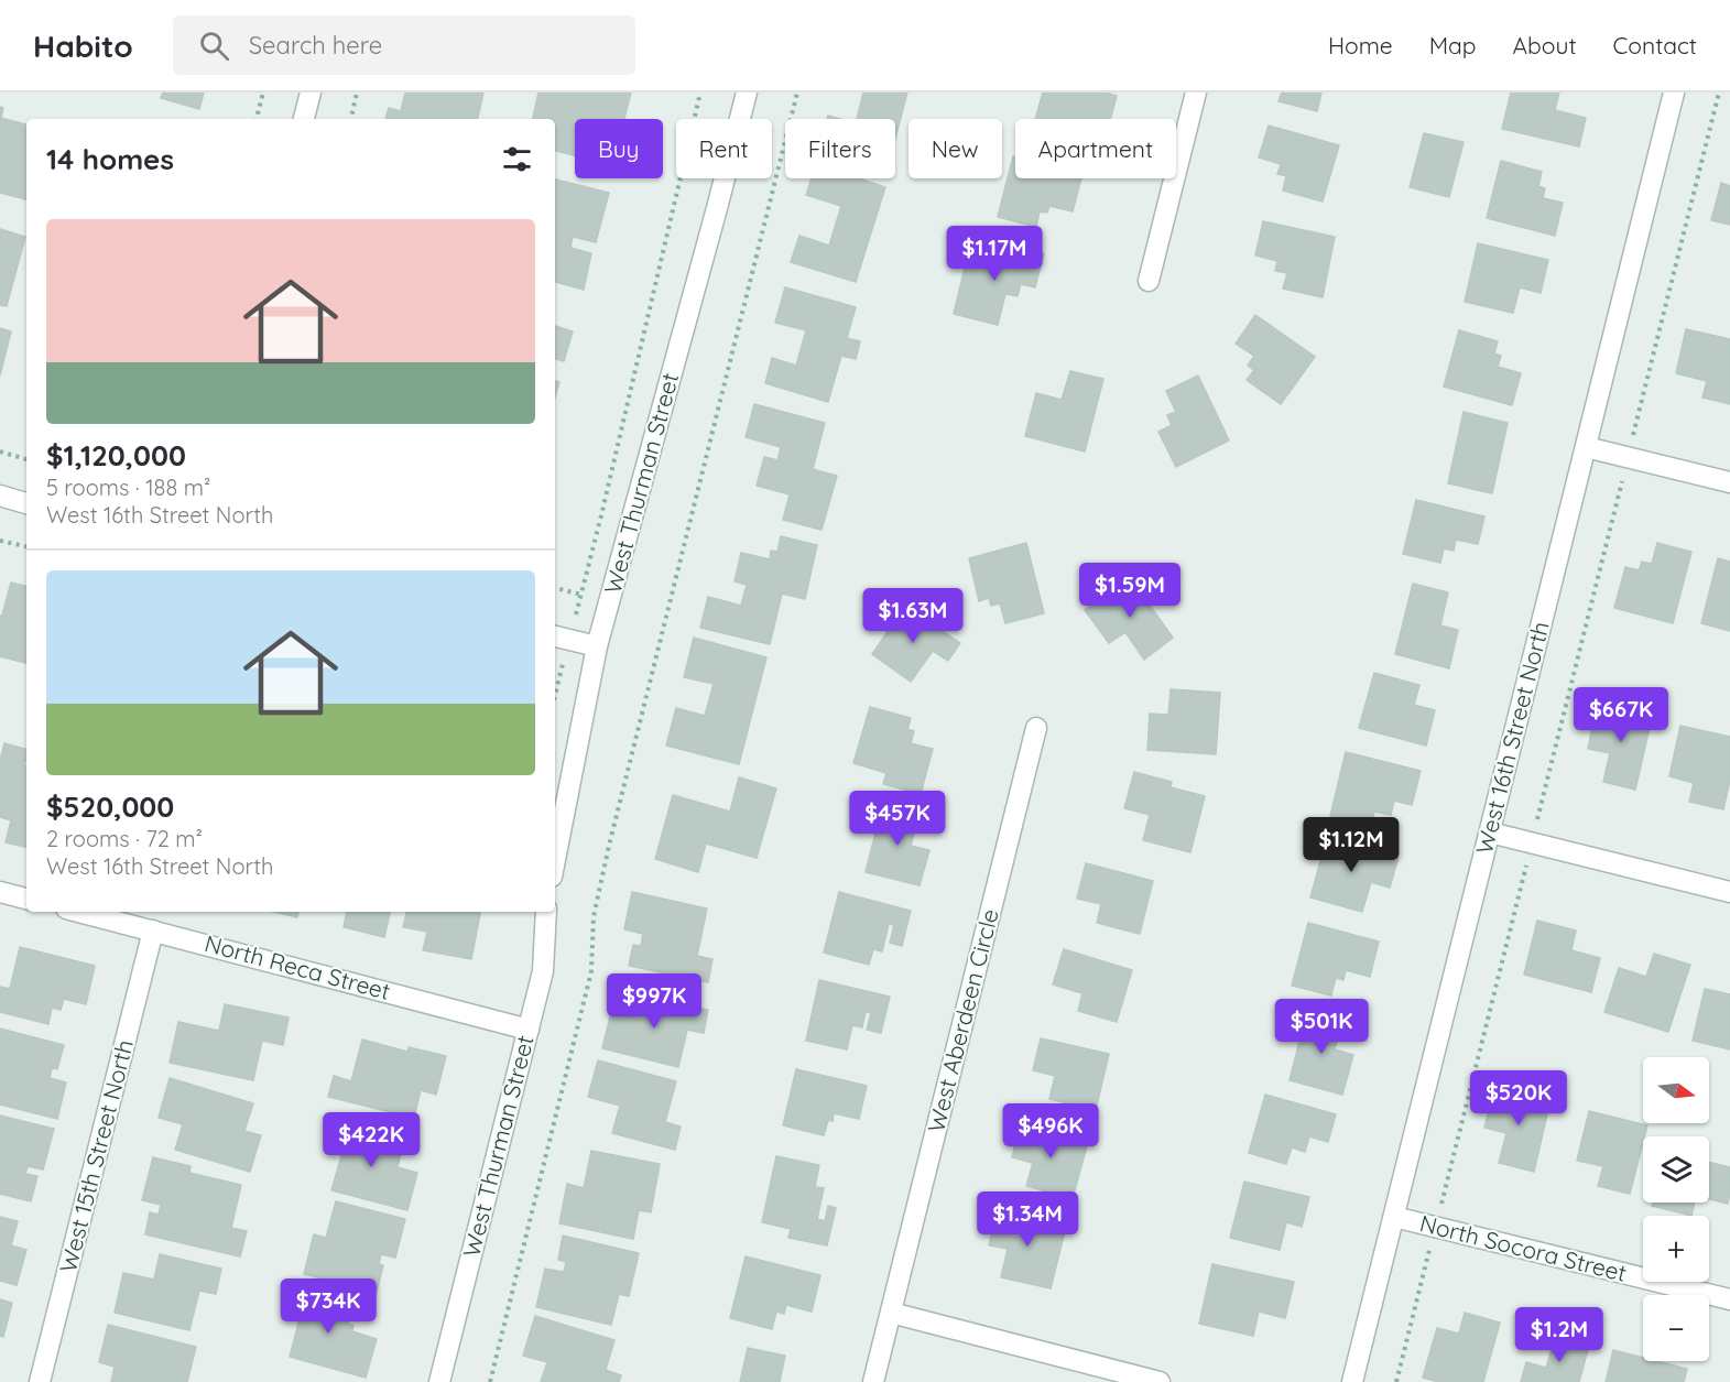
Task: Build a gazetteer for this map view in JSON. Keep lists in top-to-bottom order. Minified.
{"streets":{"street":["West Thurman Street","West 16th Street North","North Reca Street","West Aberdeen Circle","West 15th Street North","North Socora Street"]},"crossings":[["West Thurman Street","North Reca Street"],["West 16th Street North","North Socora Street"],["North Reca Street","West 15th Street North"]],"north":"right","page":{"header":"Habito","search":"Search here","nav":["Home","Map","About","Contact"],"chip":["Buy","Rent","Filters","New","Apartment"],"heading":"14 homes","list":[{"name":"$1,120,000","note":"5 rooms · 188 m² · West 16th Street North"},{"name":"$520,000","note":"2 rooms · 72 m² · West 16th Street North"}],"price":["$1.17M","$1.59M","$1.63M","$667K","$457K","$1.12M","$997K","$501K","$520K","$496K","$422K","$1.34M","$734K","$1.2M"],"map_buttons":["+","−"]}}
